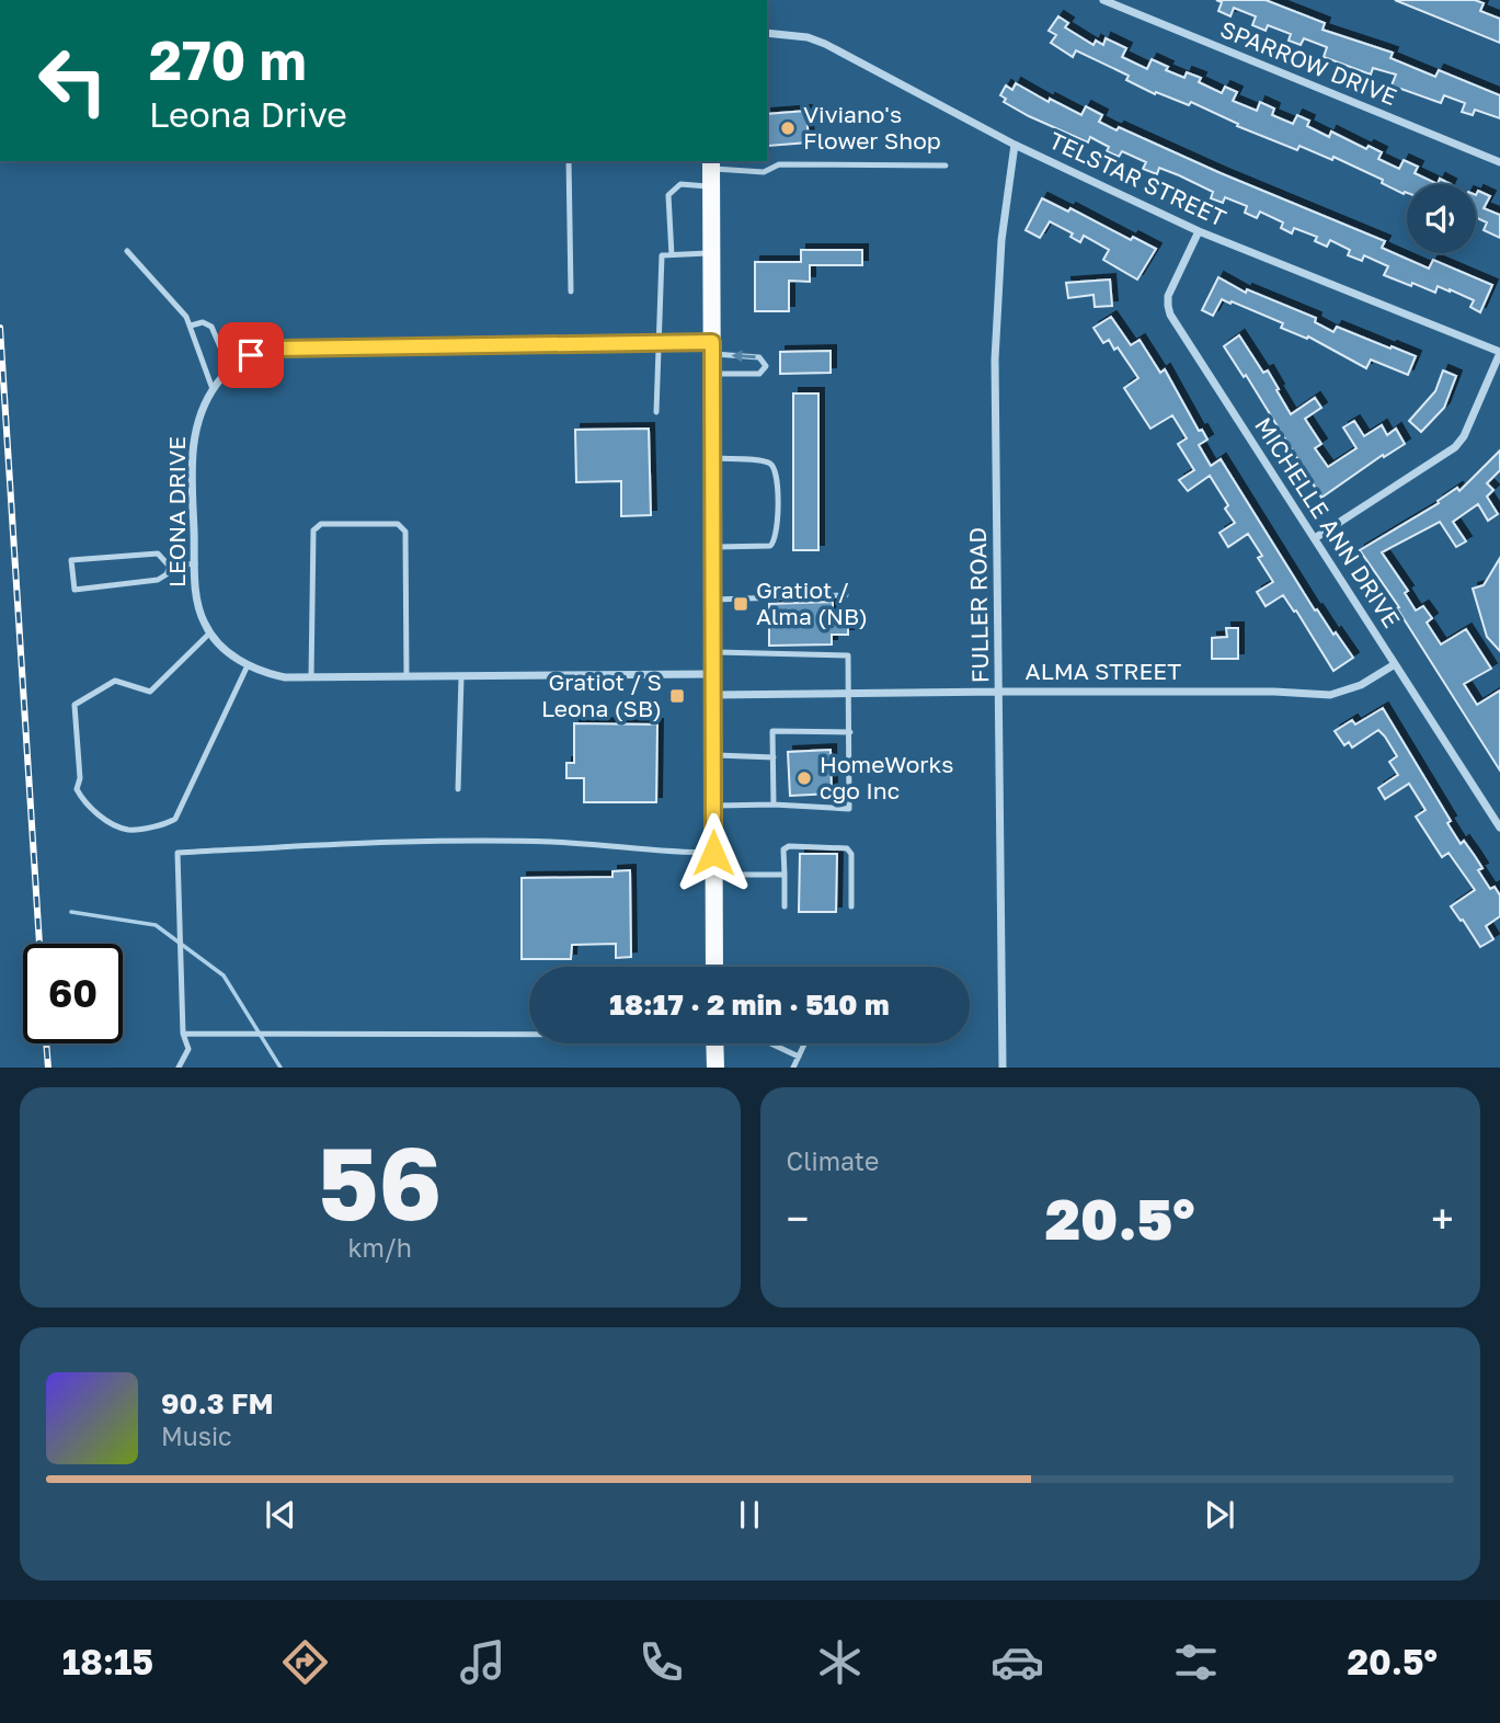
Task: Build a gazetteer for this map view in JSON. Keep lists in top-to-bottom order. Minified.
{"streets":{"street":["SPARROW DRIVE","TELSTAR STREET","LEONA DRIVE","MICHELLE ANN DRIVE","FULLER ROAD","ALMA STREET"]},"crossings":[["TELSTAR STREET","MICHELLE ANN DRIVE"],["TELSTAR STREET","FULLER ROAD"],["MICHELLE ANN DRIVE","ALMA STREET"],["FULLER ROAD","ALMA STREET"]],"places":{"other":["Viviano's Flower Shop","HomeWorks cgo Inc"],"transit":["Gratiot / Alma (NB)","Gratiot / S Leona (SB)"]},"page":{"turn":["270 m","Leona Drive"],"limit":"60","trip":"18:17 · 2 min · 510 m","tile":[["56","km/h"],"Climate"],"heat":["−","20.5°","+"],"song":["90.3 FM","Music"],"tabs":["18:15","20.5°"]}}
